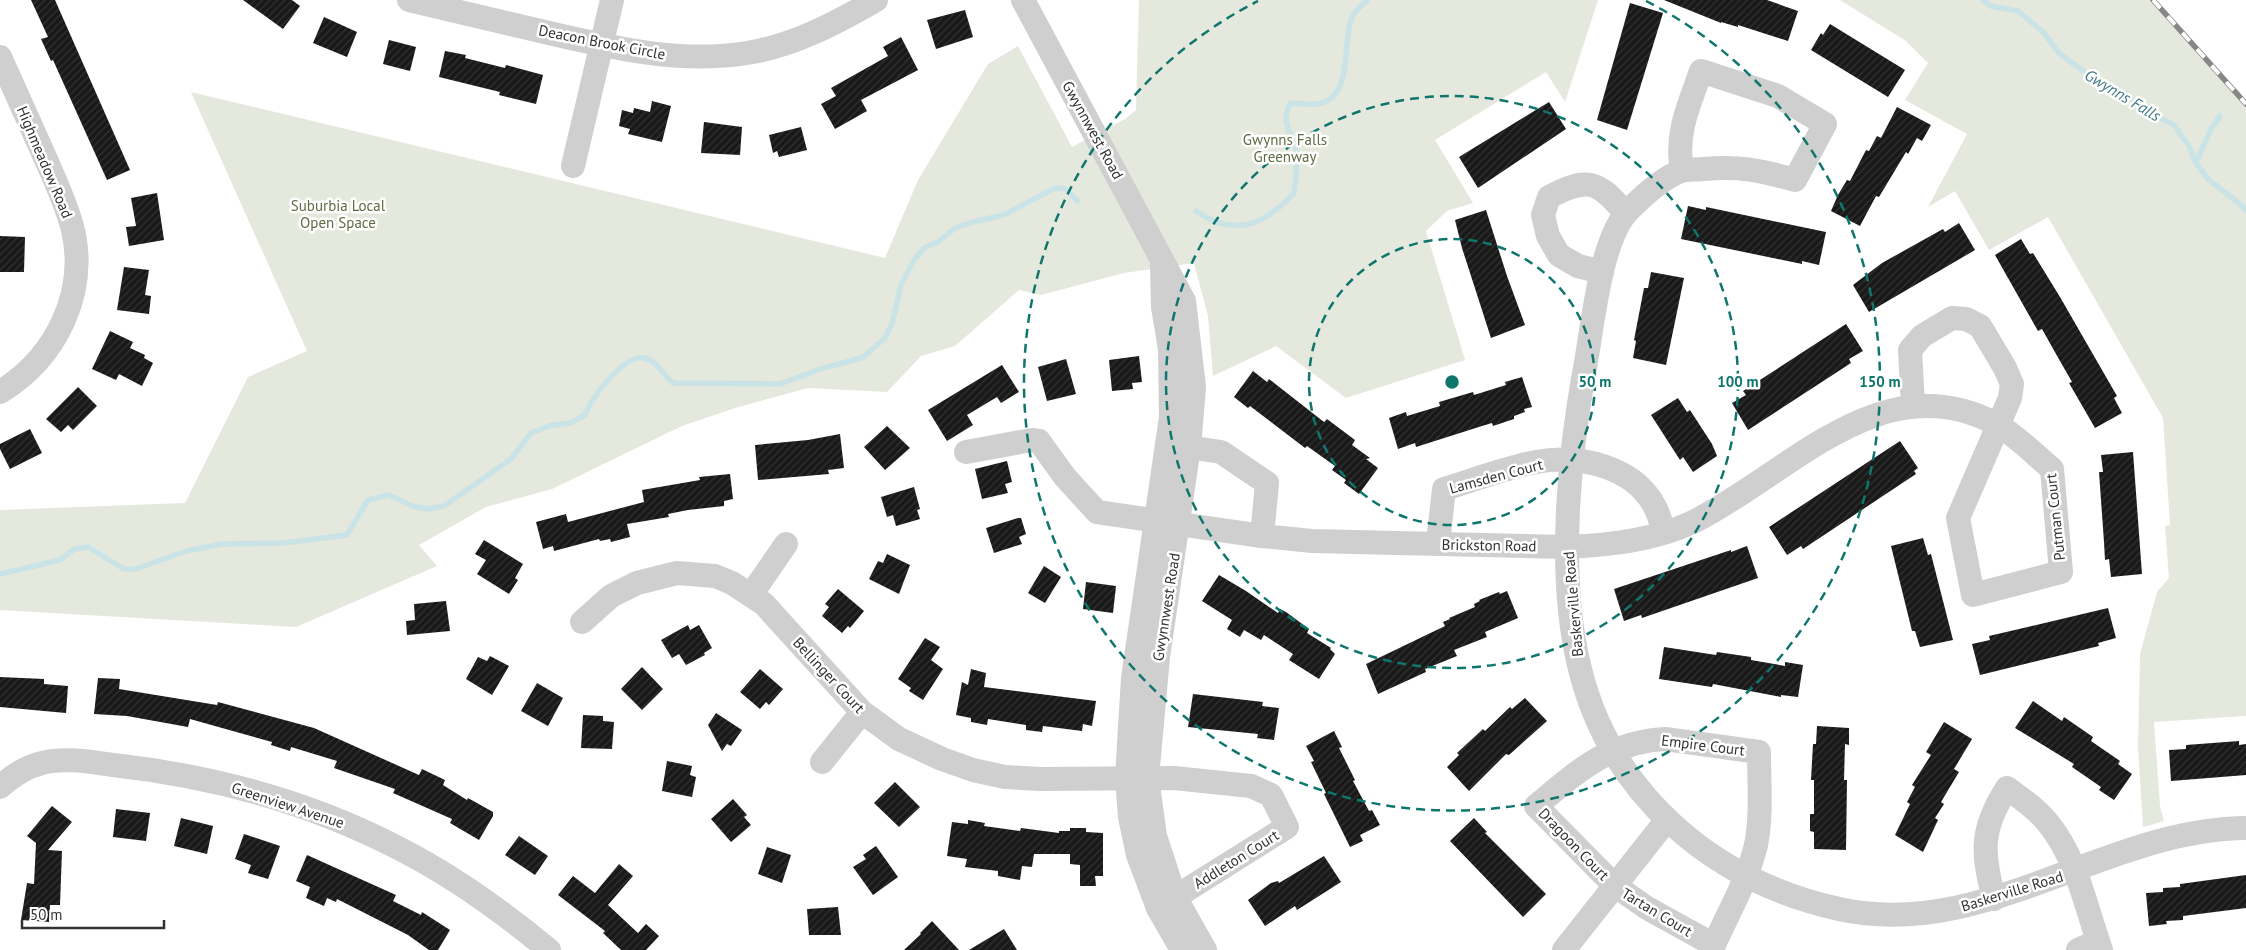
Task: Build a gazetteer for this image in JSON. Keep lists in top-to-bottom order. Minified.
{"streets":{"street":["Deacon Brook Circle","Gwynnwest Road","Highmeadow Road","Lamsden Court","Putman Court","Brickston Road","Baskerville Road","Bellinger Court","Empire Court","Greenview Avenue","Dragoon Court","Addleton Court","Tartan Court"]},"crossings":[["Gwynnwest Road","Brickston Road"],["Gwynnwest Road","Bellinger Court"],["Gwynnwest Road","Addleton Court"],["Lamsden Court","Brickston Road"],["Lamsden Court","Baskerville Road"],["Putman Court","Brickston Road"],["Brickston Road","Baskerville Road"],["Baskerville Road","Empire Court"],["Baskerville Road","Dragoon Court"],["Baskerville Road","Tartan Court"],["Bellinger Court","Addleton Court"],["Empire Court","Dragoon Court"],["Empire Court","Tartan Court"],["Dragoon Court","Tartan Court"]],"water":["Gwynns Falls"],"parks":["Gwynns Falls Greenway","Suburbia Local Open Space"],"scale_bar":"50 m","rings":["50 m","100 m","150 m"]}
